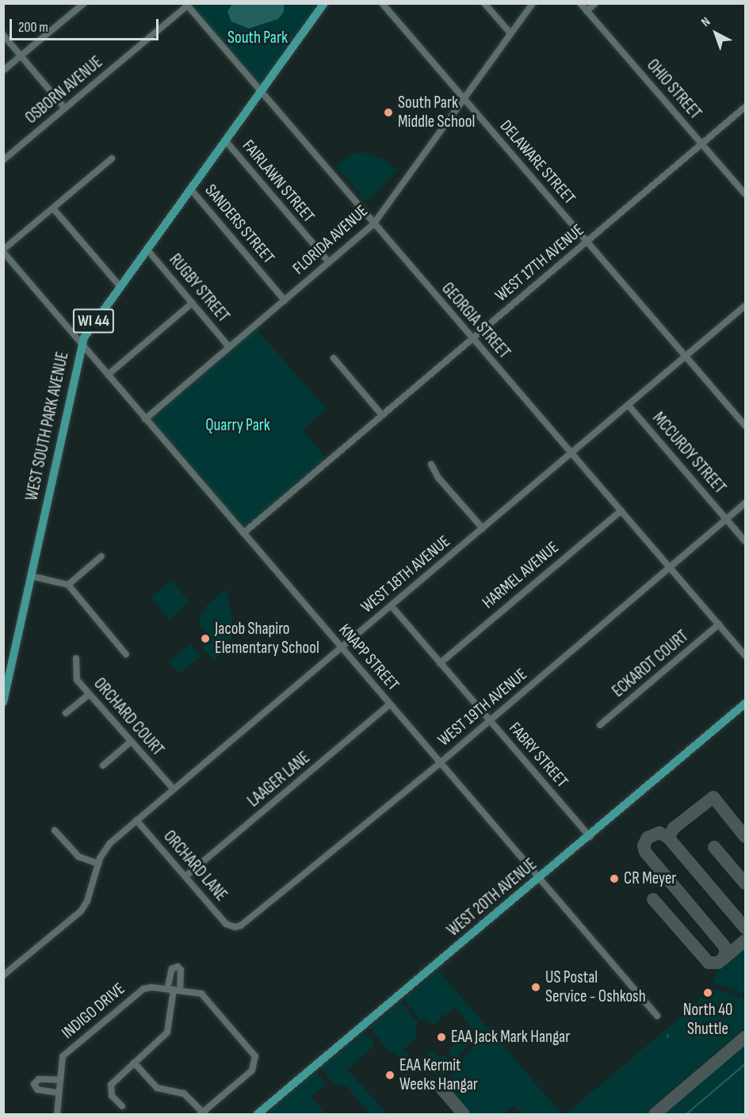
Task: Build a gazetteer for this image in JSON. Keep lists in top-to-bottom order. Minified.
{"streets":{"main road":["WI 44","WEST SOUTH PARK AVENUE","WEST 20TH AVENUE"],"street":["OHIO STREET","OSBORN AVENUE","DELAWARE STREET","FAIRLAWN STREET","SANDERS STREET","FLORIDA AVENUE","WEST 17TH AVENUE","RUGBY STREET","GEORGIA STREET","MCCURDY STREET","WEST 18TH AVENUE","HARMEL AVENUE","KNAPP STREET","ECKARDT COURT","WEST 19TH AVENUE","ORCHARD COURT","FABRY STREET","LAAGER LANE","ORCHARD LANE","INDIGO DRIVE"]},"crossings":[["OHIO STREET","WEST 17TH AVENUE"],["OSBORN AVENUE","GEORGIA STREET"],["DELAWARE STREET","FLORIDA AVENUE"],["DELAWARE STREET","WEST 17TH AVENUE"],["DELAWARE STREET","WEST 18TH AVENUE"],["FAIRLAWN STREET","FLORIDA AVENUE"],["FAIRLAWN STREET","WEST SOUTH PARK AVENUE"],["SANDERS STREET","FLORIDA AVENUE"],["SANDERS STREET","WEST SOUTH PARK AVENUE"],["FLORIDA AVENUE","RUGBY STREET"],["FLORIDA AVENUE","GEORGIA STREET"],["FLORIDA AVENUE","KNAPP STREET"],["WEST 17TH AVENUE","GEORGIA STREET"],["WEST 17TH AVENUE","KNAPP STREET"],["RUGBY STREET","WEST SOUTH PARK AVENUE"],["GEORGIA STREET","WEST SOUTH PARK AVENUE"],["GEORGIA STREET","WEST 18TH AVENUE"],["GEORGIA STREET","HARMEL AVENUE"],["GEORGIA STREET","ECKARDT COURT"],["GEORGIA STREET","WEST 19TH AVENUE"],["WEST SOUTH PARK AVENUE","KNAPP STREET"],["MCCURDY STREET","WEST 18TH AVENUE"],["MCCURDY STREET","WEST 19TH AVENUE"],["WEST 18TH AVENUE","KNAPP STREET"],["WEST 18TH AVENUE","ORCHARD COURT"],["WEST 18TH AVENUE","FABRY STREET"],["WEST 18TH AVENUE","ORCHARD LANE"],["HARMEL AVENUE","FABRY STREET"],["KNAPP STREET","WEST 19TH AVENUE"],["KNAPP STREET","LAAGER LANE"],["KNAPP STREET","WEST 20TH AVENUE"],["WEST 19TH AVENUE","FABRY STREET"],["WEST 19TH AVENUE","ORCHARD LANE"],["FABRY STREET","WEST 20TH AVENUE"],["LAAGER LANE","ORCHARD LANE"]],"parks":["South Park","Quarry Park"],"places":["South Park Middle School","Jacob Shapiro Elementary School","CR Meyer","US Postal Service - Oshkosh","North 40 Shuttle","EAA Jack Mark Hangar","EAA Kermit Weeks Hangar"],"scale_bar":"200 m","north":"top left"}
